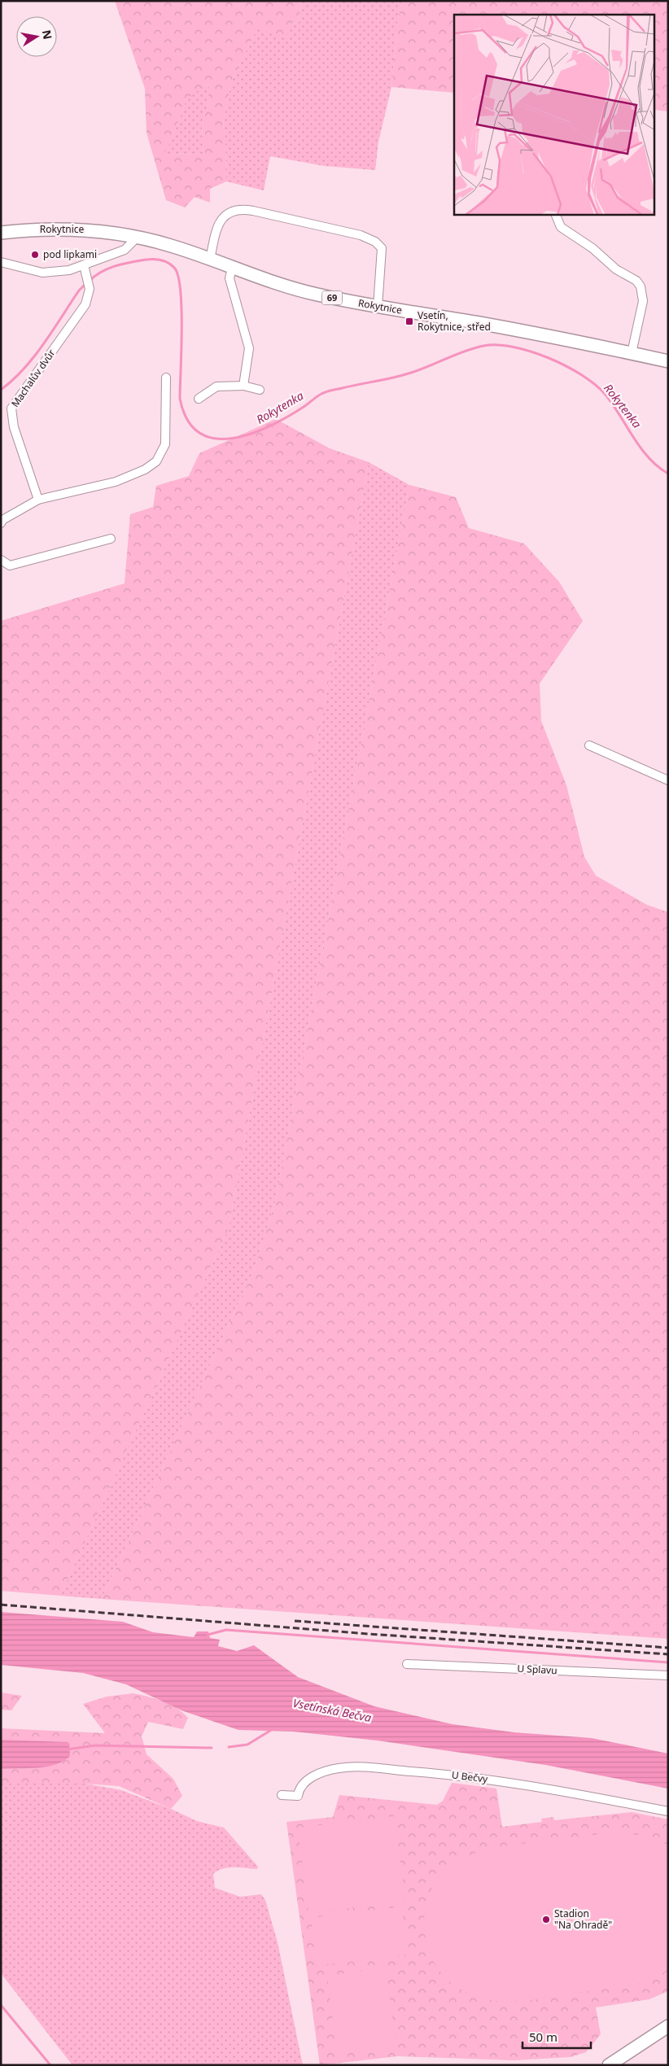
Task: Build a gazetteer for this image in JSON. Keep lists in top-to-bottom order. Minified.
{"streets":{"main road":["Rokytnice","69"],"street":["Machalův dvůr","U Splavu","U Bečvy"]},"water":["Rokytenka","Vsetínská Bečva"],"places":{"other":["pod lipkami","Stadion \"Na Ohradě\""],"transit":["Vsetín, Rokytnice, střed"]},"scale_bar":"50 m","north":"right"}
